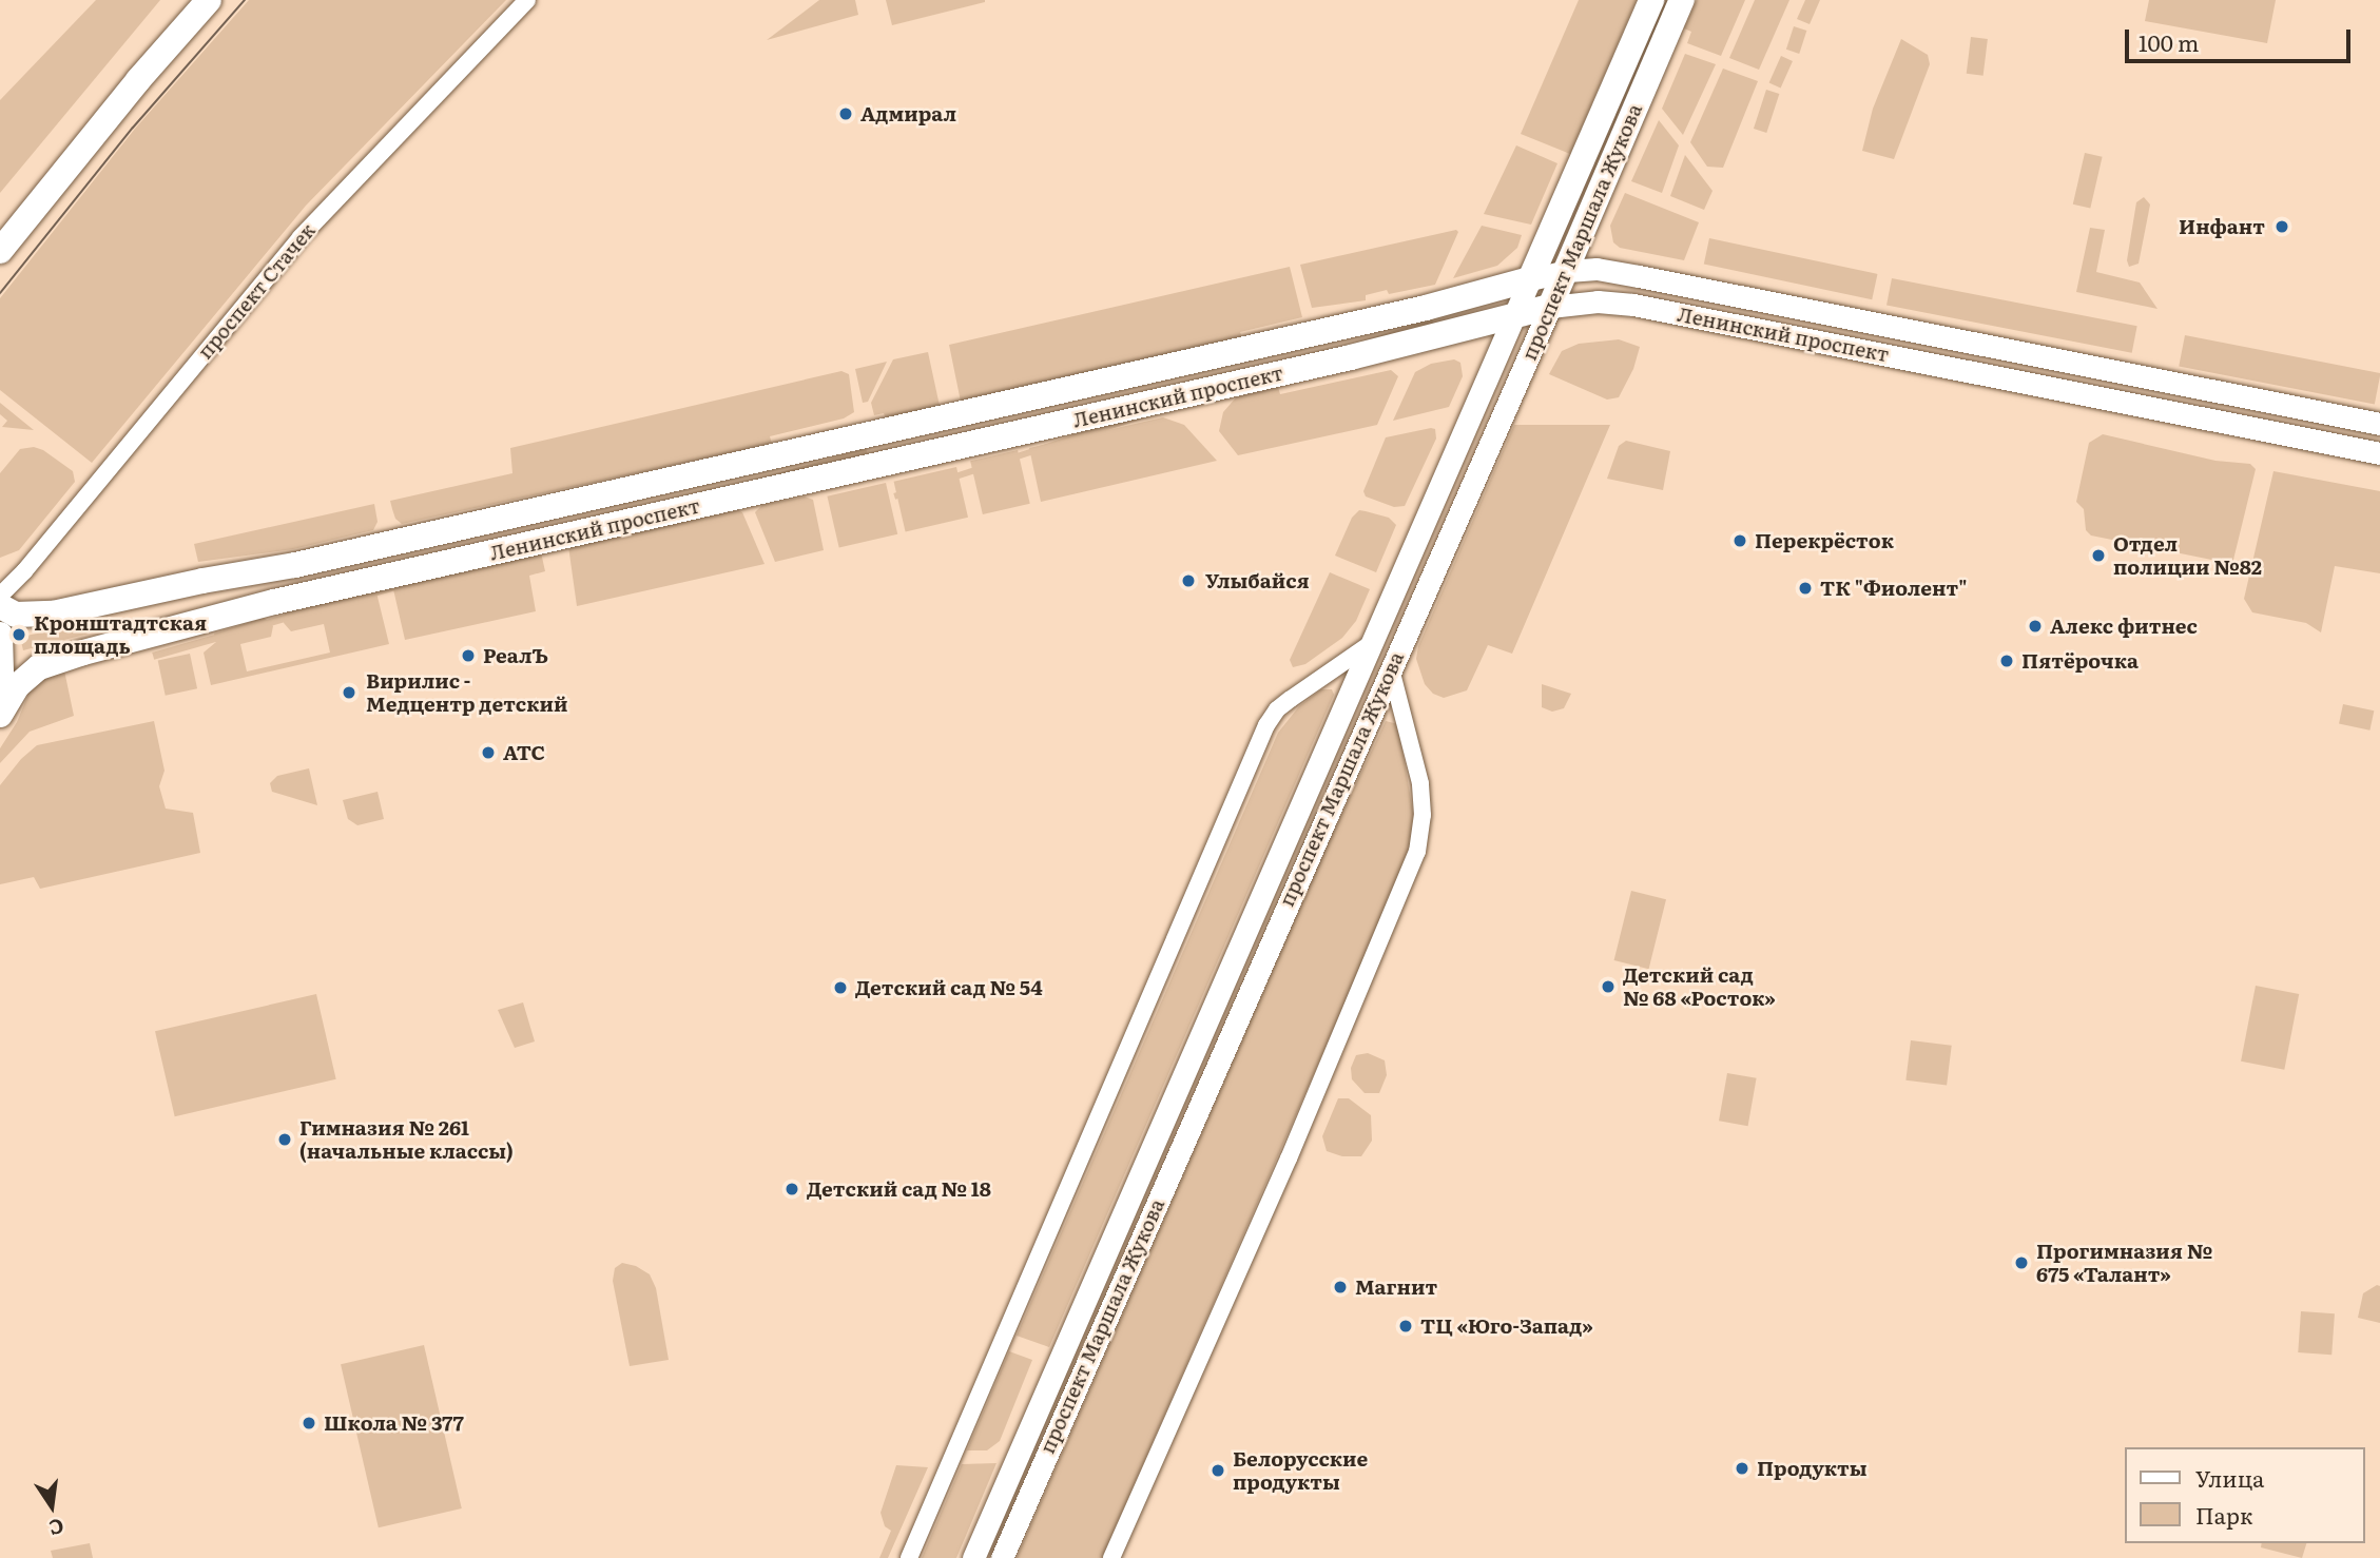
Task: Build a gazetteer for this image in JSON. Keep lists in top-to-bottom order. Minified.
{"streets":{"main road":["проспект Маршала Жукова","Ленинский проспект"],"street":["проспект Стачек"]},"crossings":[["проспект Маршала Жукова","Ленинский проспект"]],"places":["Адмирал","Инфант","Перекрёсток","Отдел полиции №82","Улыбайся","ТК \"Фиолент\"","Алекс фитнес","Кронштадтская площадь","РеалЪ","Пятёрочка","Вирилис - Медцентр детский","АТС","Детский сад № 68 «Росток»","Детский сад № 54","Гимназия № 261 (начальные классы)","Детский сад № 18","Прогимназия № 675 «Талант»","Магнит","ТЦ «Юго-Запад»","Школа № 377","Продукты","Белорусские продукты"],"legend":["Улица","Парк"],"scale_bar":"100 m","north":"bottom"}
